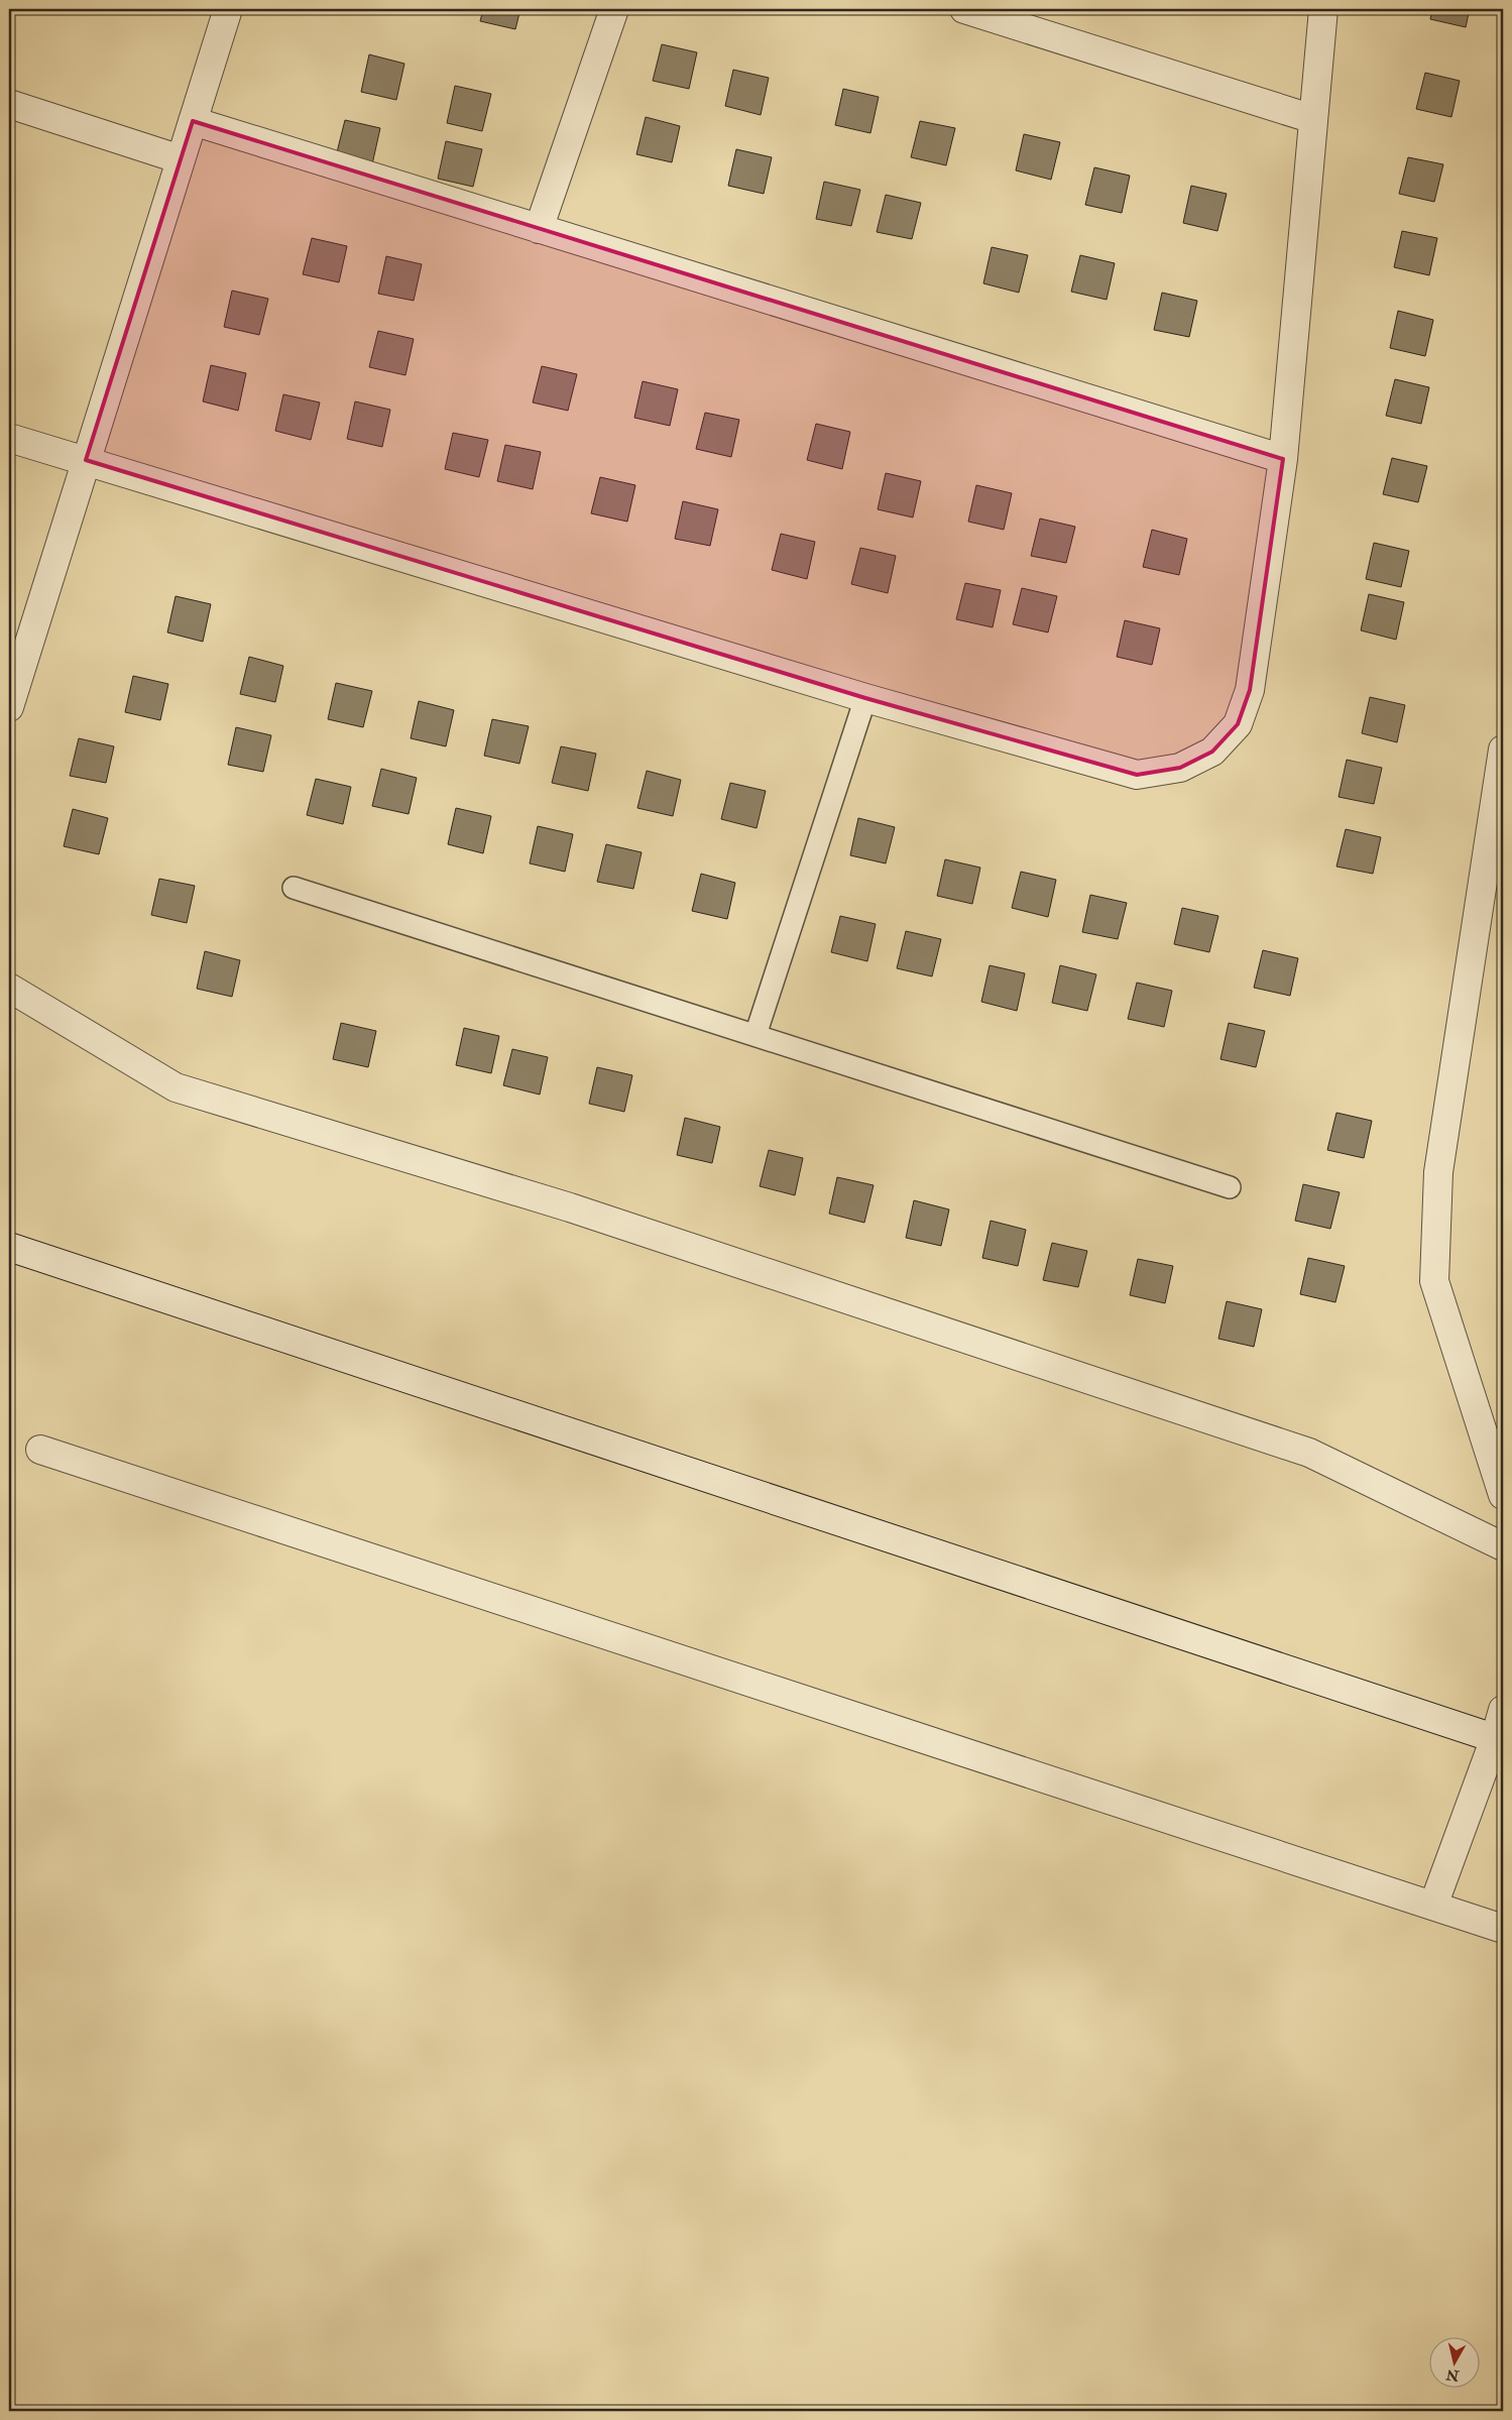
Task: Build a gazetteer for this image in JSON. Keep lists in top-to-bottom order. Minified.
{"north":"bottom"}
